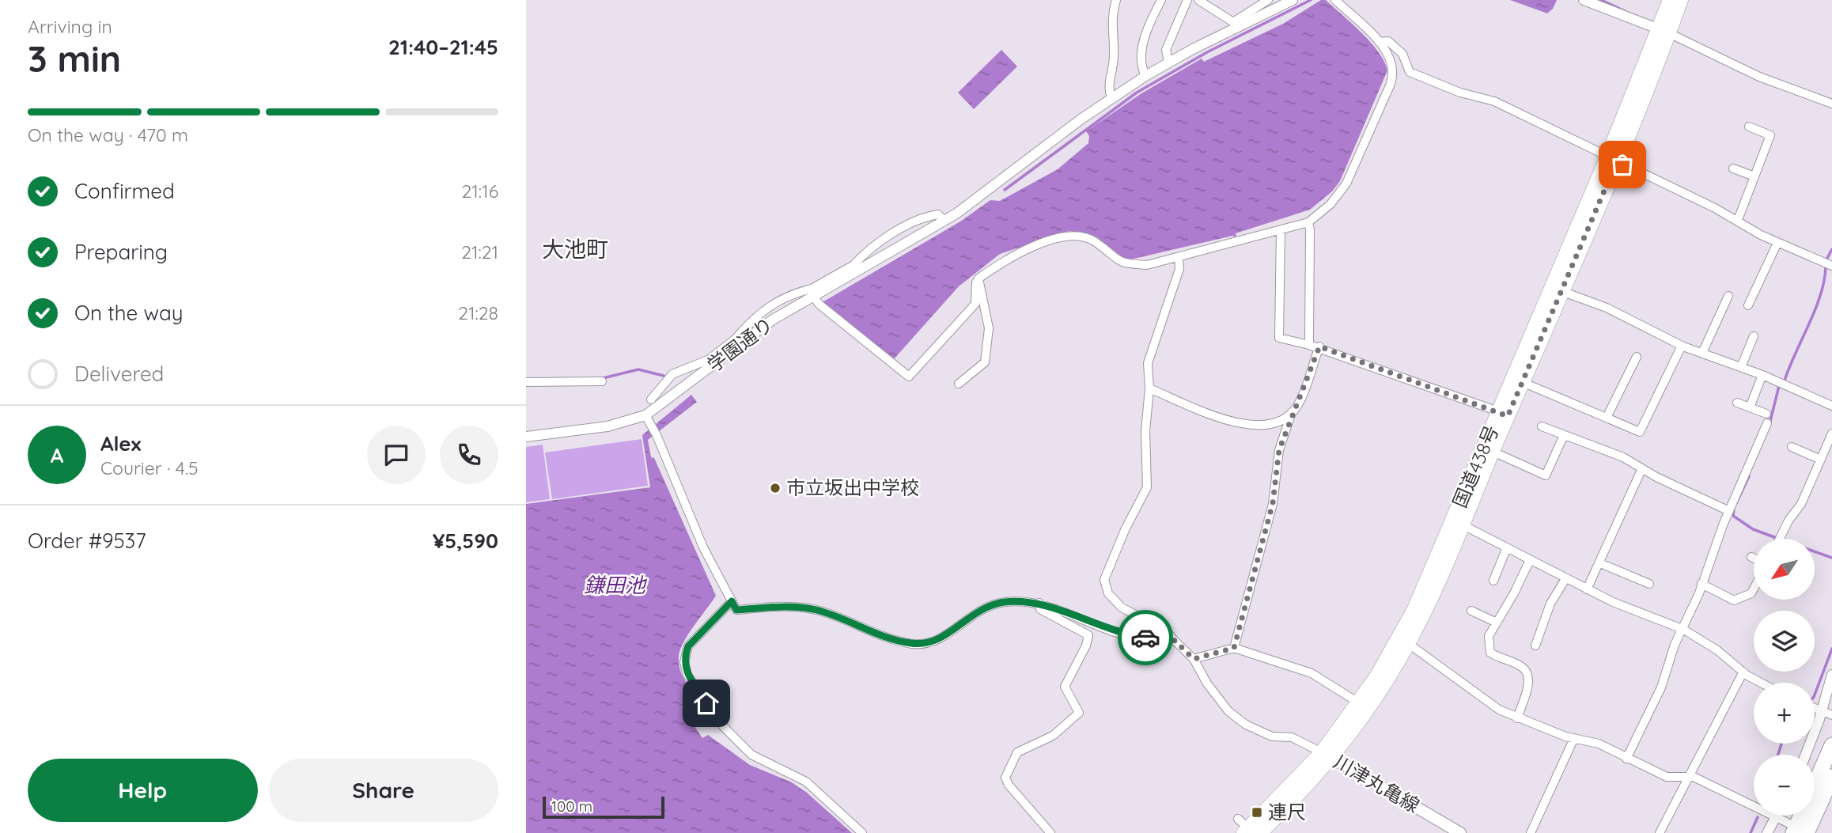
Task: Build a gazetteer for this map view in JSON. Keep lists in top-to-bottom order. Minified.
{"streets":{"highway":["国道438号"],"main road":["川津丸亀線"],"street":["学園通り"]},"crossings":[["国道438号","川津丸亀線"]],"districts":["大池町"],"water":["鎌田池"],"places":{"other":["市立坂出中学校"],"transit":["連尺"]},"scale_bar":"100 m","north":"bottom left","page":{"heading":["3 min","Arriving in","21:40–21:45"],"panel":["Alex","Courier · 4.5","Order #9537","¥5,590"],"bar":"On the way · 470 m","list":[["Confirmed","21:16"],["Preparing","21:21"],["On the way","21:28"],"Delivered"],"round":"A","map_buttons":["+","−"],"buttons":["Help","Share"],"scale":"100 m"}}
